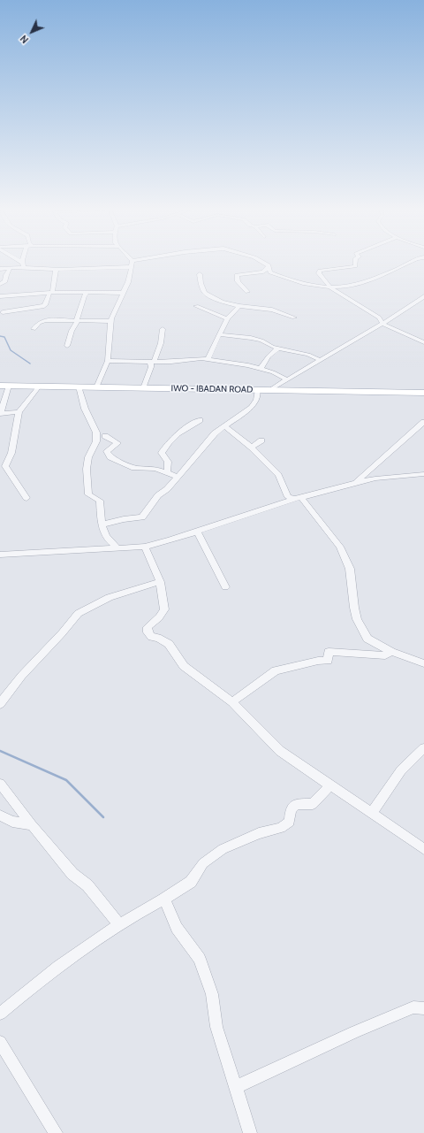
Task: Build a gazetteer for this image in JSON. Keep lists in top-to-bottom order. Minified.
{"streets":{"main road":["IWO - IBADAN ROAD"]},"north":"bottom left"}
